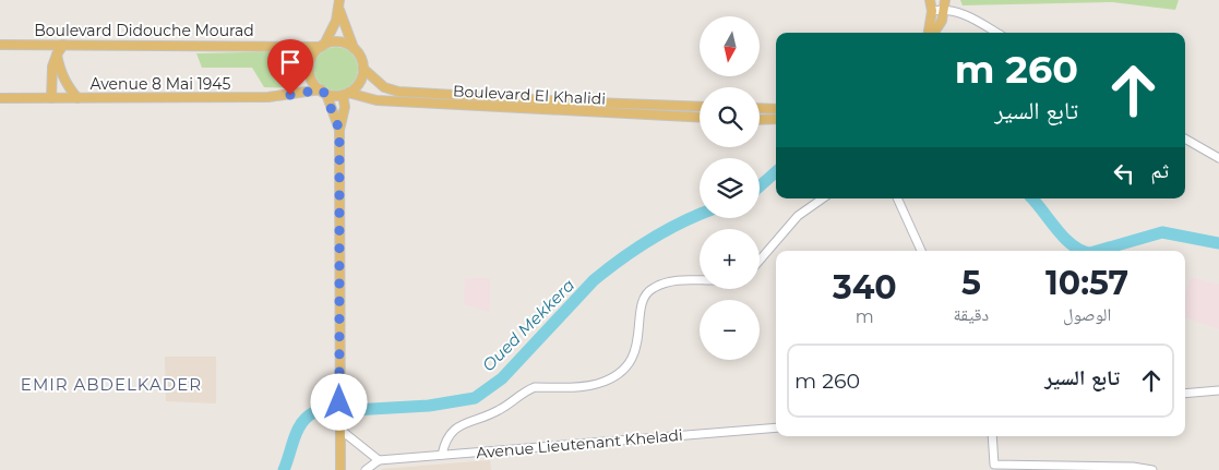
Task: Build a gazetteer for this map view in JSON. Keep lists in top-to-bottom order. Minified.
{"streets":{"main road":["Boulevard Didouche Mourad","Avenue 8 Mai 1945","Boulevard El Khalidi"],"street":["Avenue Lieutenant Kheladi"]},"crossings":[["Boulevard Didouche Mourad","Avenue 8 Mai 1945"],["Boulevard Didouche Mourad","Boulevard El Khalidi"],["Avenue 8 Mai 1945","Boulevard El Khalidi"]],"districts":["EMIR ABDELKADER"],"water":["Oued Mekkera"],"north":"bottom","page":{"map_buttons":["+","−"],"turn":["260 m","تابع السير"],"then":"ثم","eta":["10:57","الوصول","5","دقيقة","340","m"],"list":[{"name":"تابع السير","value":"260 m"}]}}
